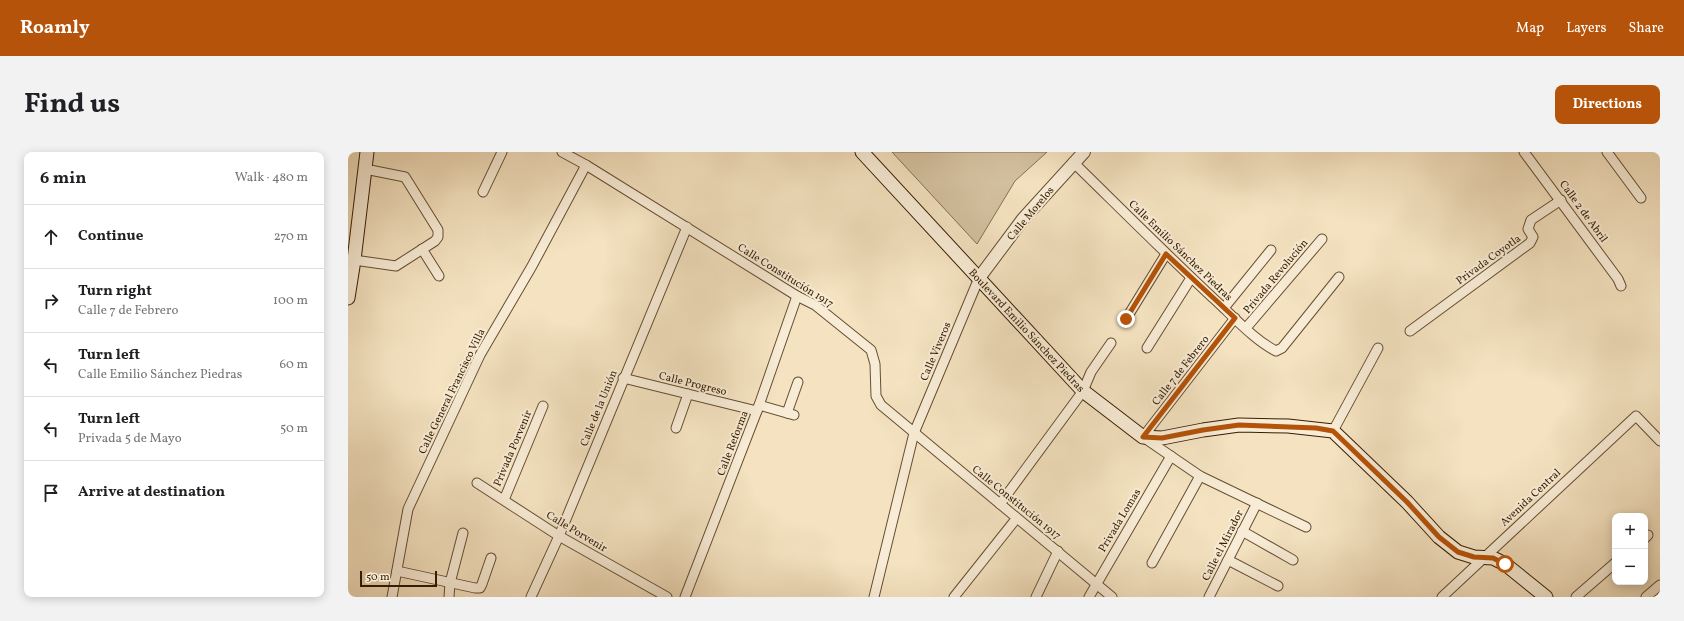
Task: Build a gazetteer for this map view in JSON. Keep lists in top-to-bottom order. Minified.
{"streets":{"main road":["Boulevard Emilio Sánchez Piedras"],"street":["Calle 2 de Abril","Calle Morelos","Calle Emilio Sánchez Piedras","Privada Coyotla","Calle Constitución 1917","Privada Revolución","Calle Viveros","Calle 7 de Febrero","Calle Progreso","Calle General Francisco Villa","Calle de la Unión","Calle Reforma","Privada Porvenir","Avenida Central","Privada Lomas","Calle Porvenir","Calle el Mirador"]},"crossings":[["Calle 2 de Abril","Privada Coyotla"],["Calle Morelos","Calle Emilio Sánchez Piedras"],["Calle Morelos","Boulevard Emilio Sánchez Piedras"],["Calle Morelos","Calle Viveros"],["Calle Emilio Sánchez Piedras","Privada Revolución"],["Calle Emilio Sánchez Piedras","Calle 7 de Febrero"],["Calle Constitución 1917","Calle Viveros"],["Calle Constitución 1917","Calle General Francisco Villa"],["Calle Constitución 1917","Calle de la Unión"],["Calle Constitución 1917","Calle Reforma"],["Calle Constitución 1917","Privada Lomas"],["Boulevard Emilio Sánchez Piedras","Calle Viveros"],["Boulevard Emilio Sánchez Piedras","Calle 7 de Febrero"],["Calle Progreso","Calle de la Unión"],["Calle Progreso","Calle Reforma"],["Calle de la Unión","Calle Porvenir"],["Privada Porvenir","Calle Porvenir"]],"scale_bar":"50 m","page":{"header":"Roamly","nav":["Map","Layers","Share"],"title":"Find us","buttons":"Directions","heading":["6 min","Walk · 480 m"],"list":[["Continue","270 m"],["Turn right","Calle 7 de Febrero","100 m"],["Turn left","Calle Emilio Sánchez Piedras","60 m"],["Turn left","Privada 5 de Mayo","50 m"],"Arrive at destination"],"map_buttons":["+","−"],"scale":"50 m"}}
